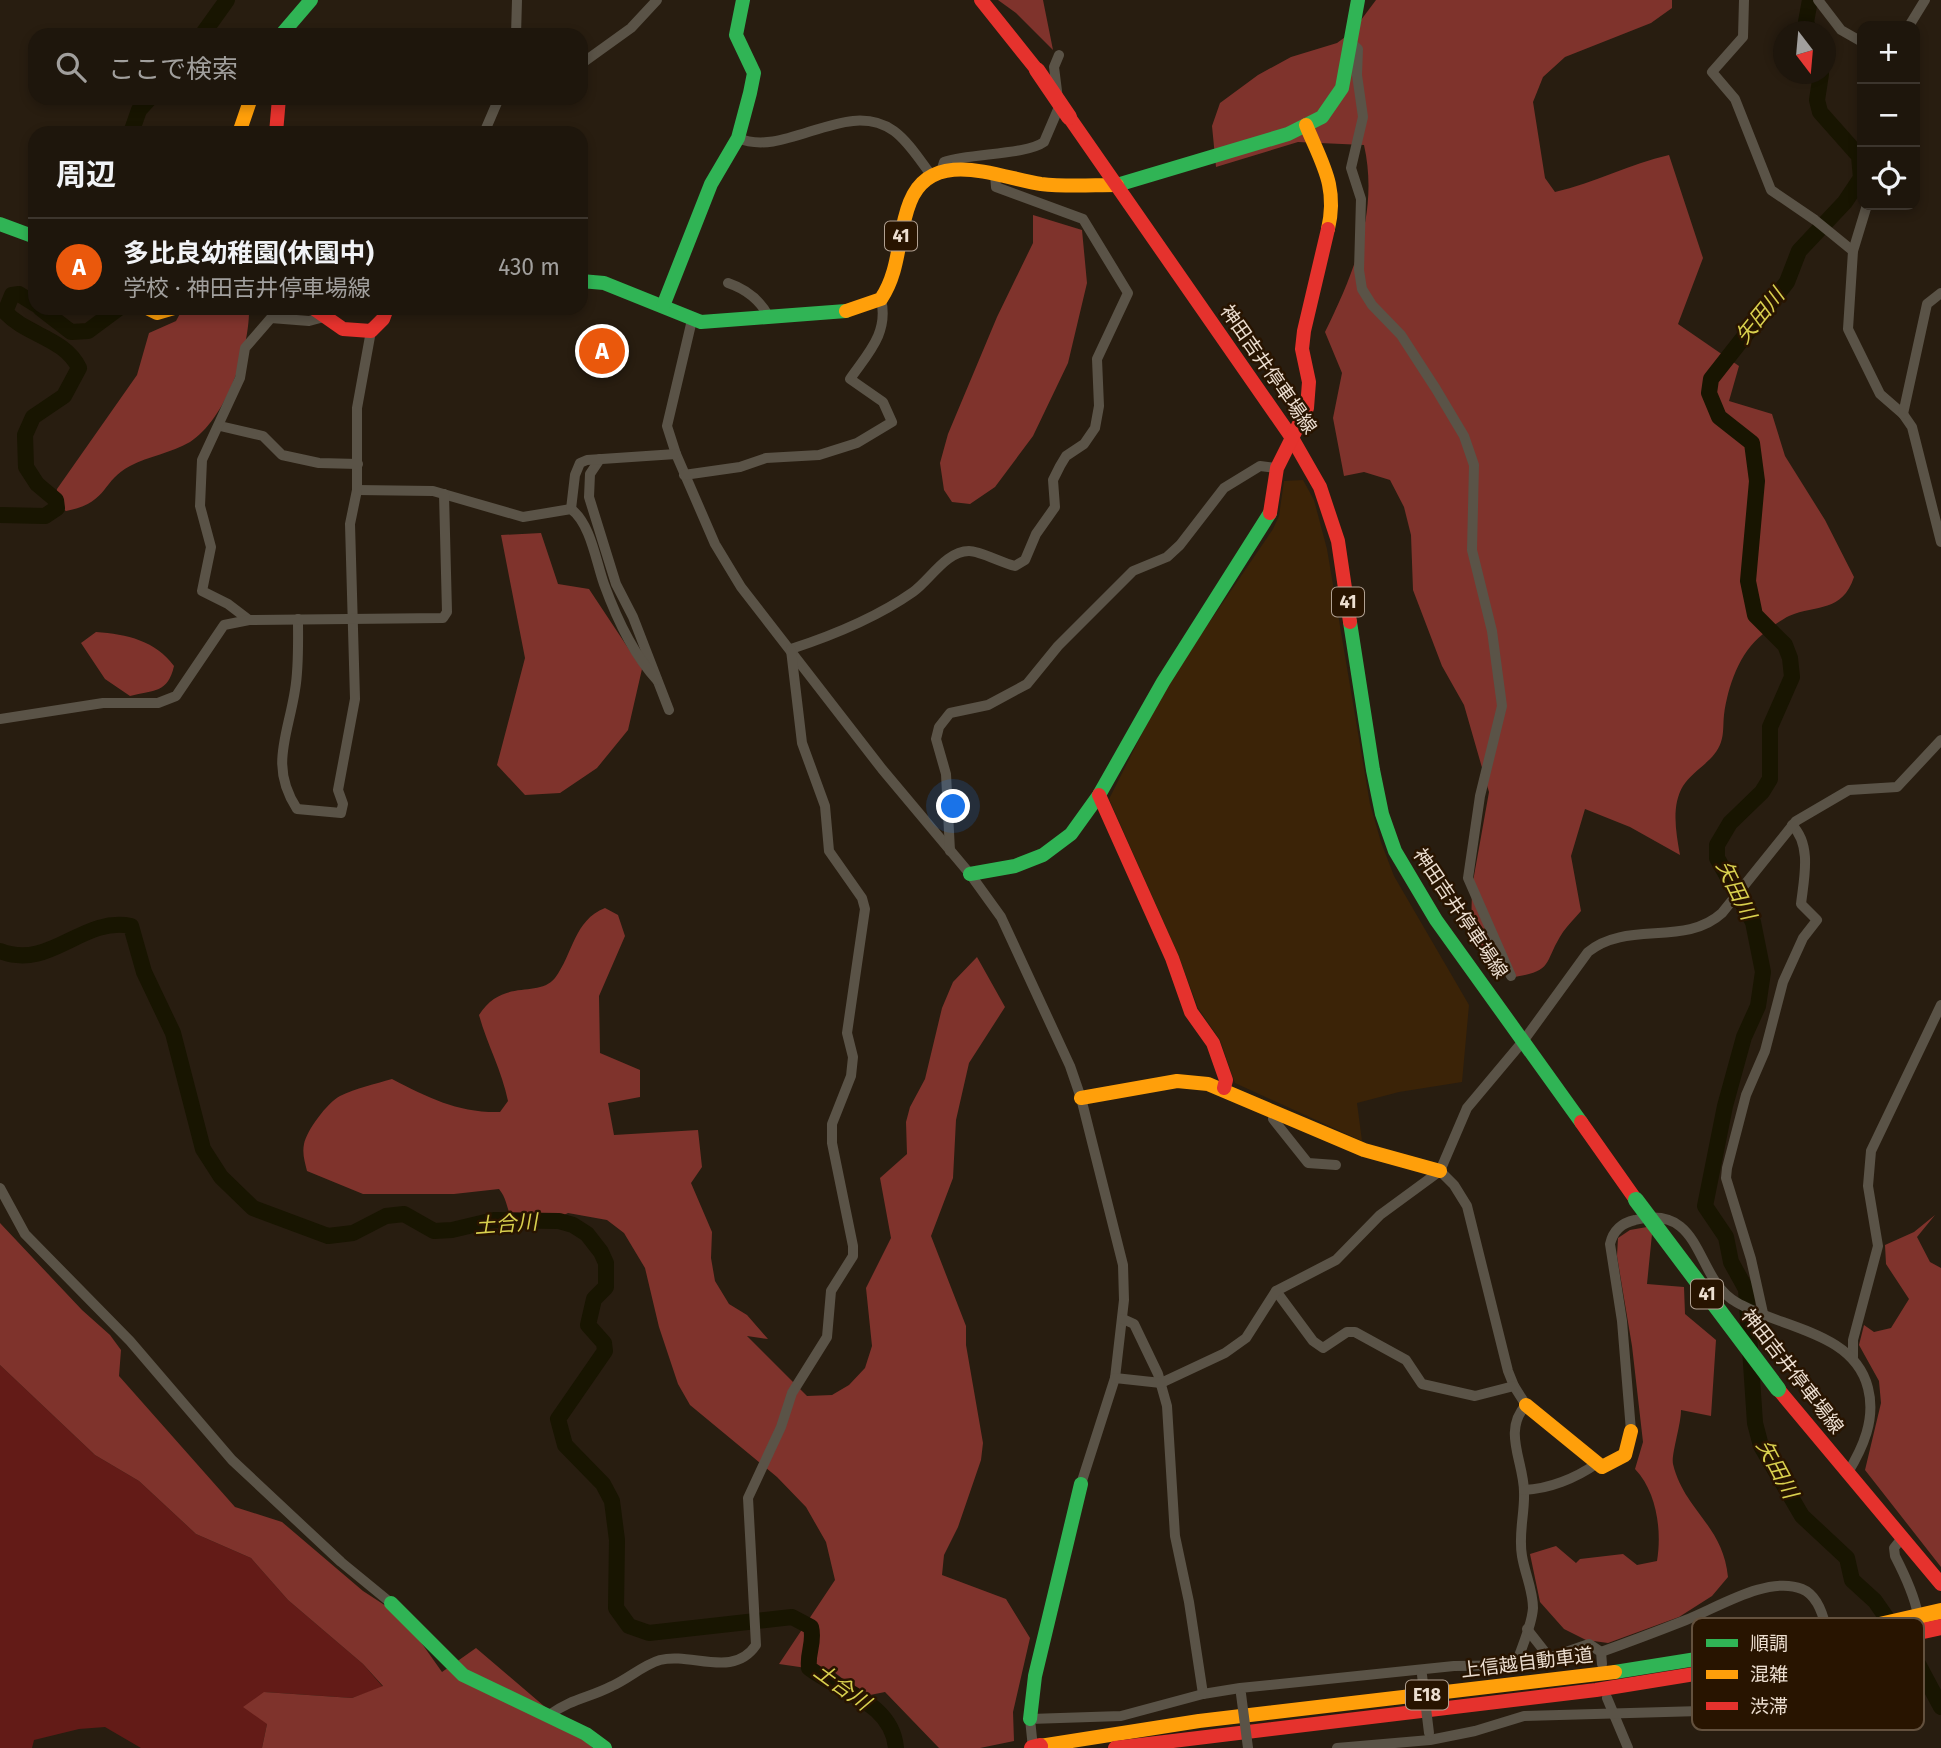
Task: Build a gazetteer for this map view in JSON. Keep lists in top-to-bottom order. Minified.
{"streets":{"main road":["41","神田吉井停車場線","上信越自動車道","E18"]},"water":["矢田川","土合川"],"legend":["順調","混雑","渋滞"],"north":"bottom","page":{"map_buttons":["+","−"],"search":"ここで検索","heading":"周辺","list":[{"mark":"A","name":"多比良幼稚園(休園中)","note":"学校 · 神田吉井停車場線","value":"430 m"}],"pins":"A"}}
